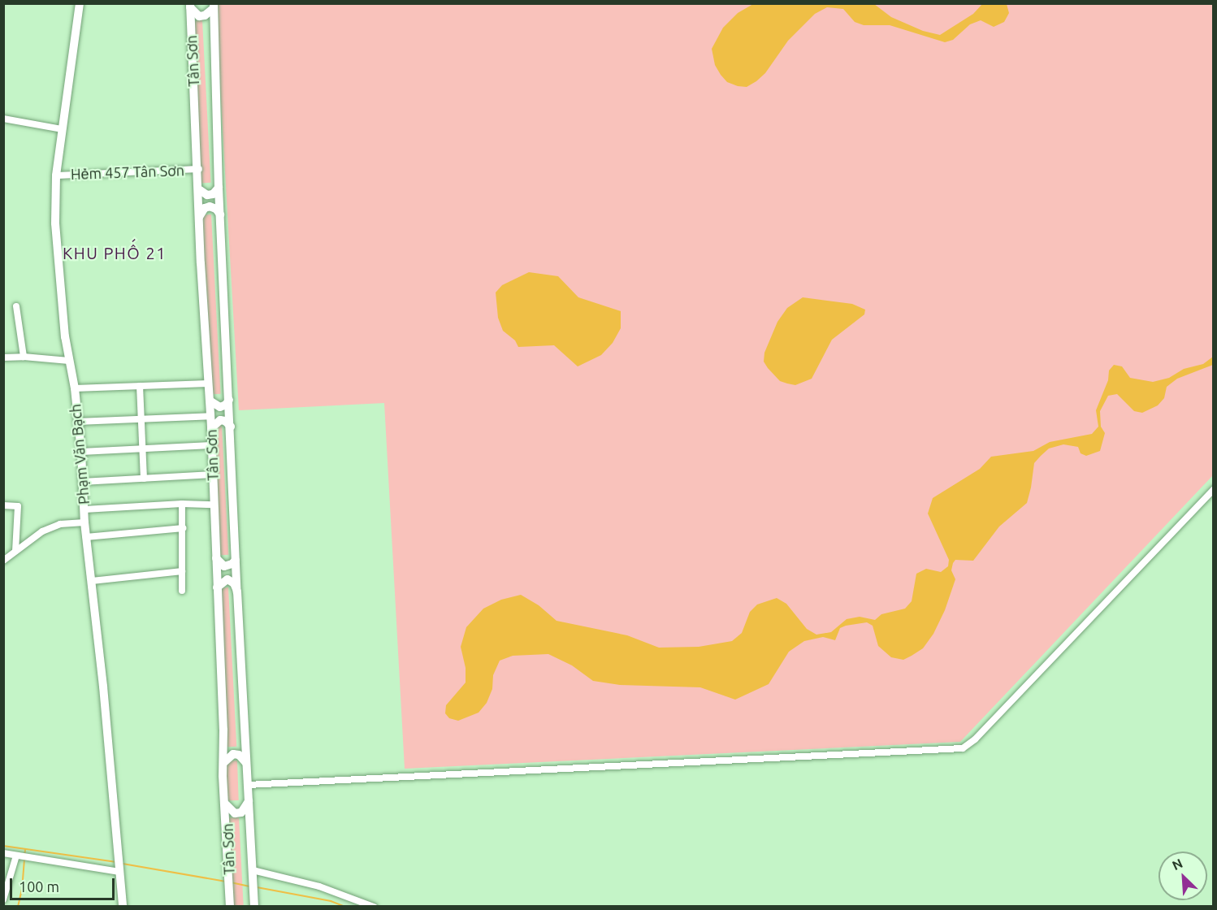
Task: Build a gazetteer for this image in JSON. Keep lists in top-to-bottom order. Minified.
{"streets":{"street":["Tân Sơn","Hẻm 457 Tân Sơn","Phạm Văn Bạch"]},"crossings":[["Tân Sơn","Hẻm 457 Tân Sơn"],["Hẻm 457 Tân Sơn","Phạm Văn Bạch"]],"districts":["KHU PHỐ 21"],"scale_bar":"100 m","north":"top left"}
